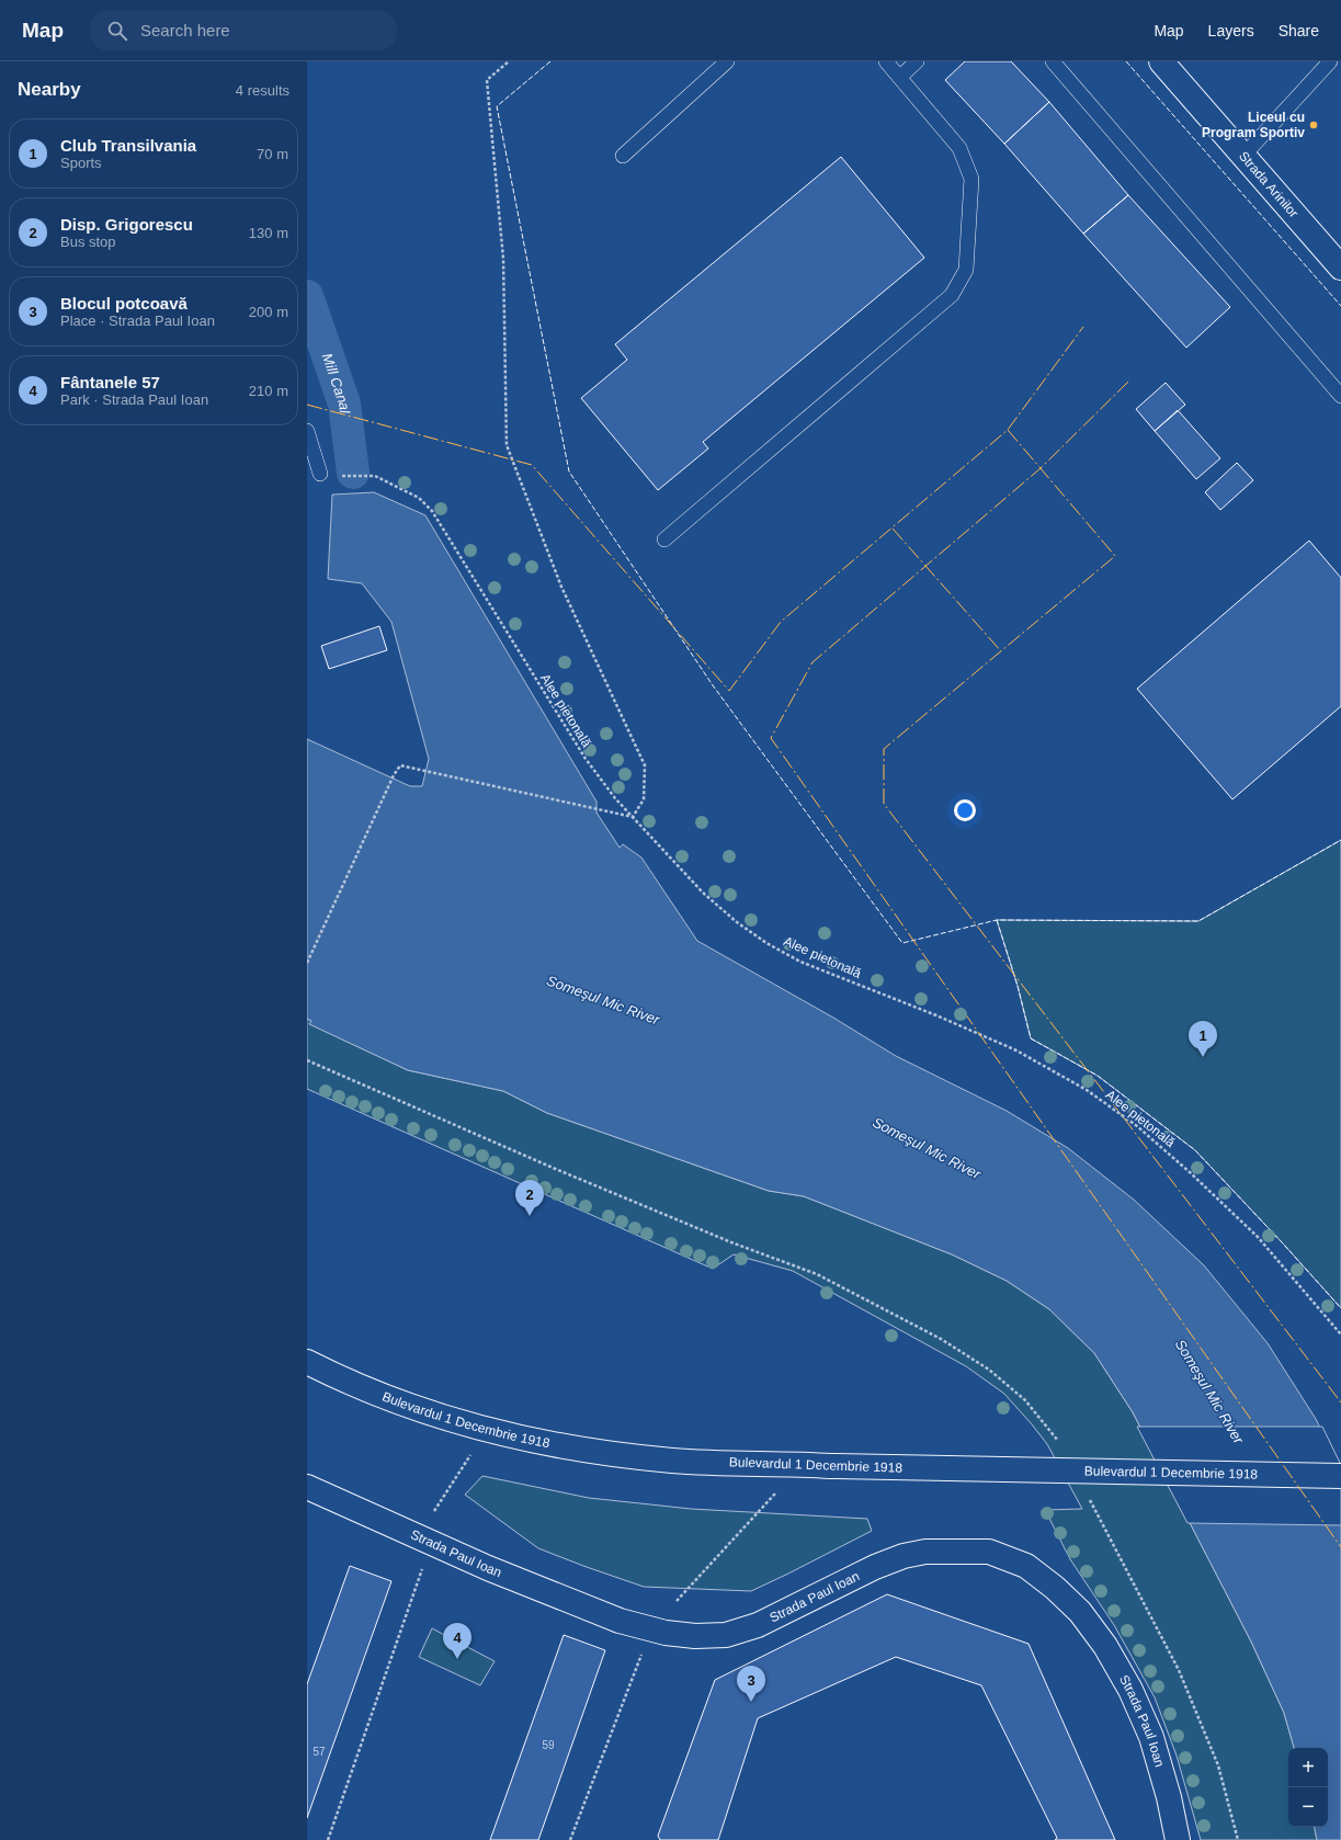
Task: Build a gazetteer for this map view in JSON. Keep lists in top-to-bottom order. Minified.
{"streets":{"street":["Strada Arinilor","Bulevardul 1 Decembrie 1918","Strada Paul Ioan"],"path":["Alee pietonală"]},"water":["Mill Canal","Someşul Mic River"],"places":["Liceul cu Program Sportiv"],"house_numbers":["59","57"],"page":{"header":"Map","search":"Search here","nav":["Map","Layers","Share"],"heading":["Nearby","4 results"],"list":[{"mark":"1","name":"Club Transilvania","note":"Sports","value":"70 m"},{"mark":"2","name":"Disp. Grigorescu","note":"Bus stop","value":"130 m"},{"mark":"3","name":"Blocul potcoavă","note":"Place · Strada Paul Ioan","value":"200 m"},{"mark":"4","name":"Fântanele 57","note":"Park · Strada Paul Ioan","value":"210 m"}],"pins":["1","2","4","3"],"map_buttons":["+","−"]}}
